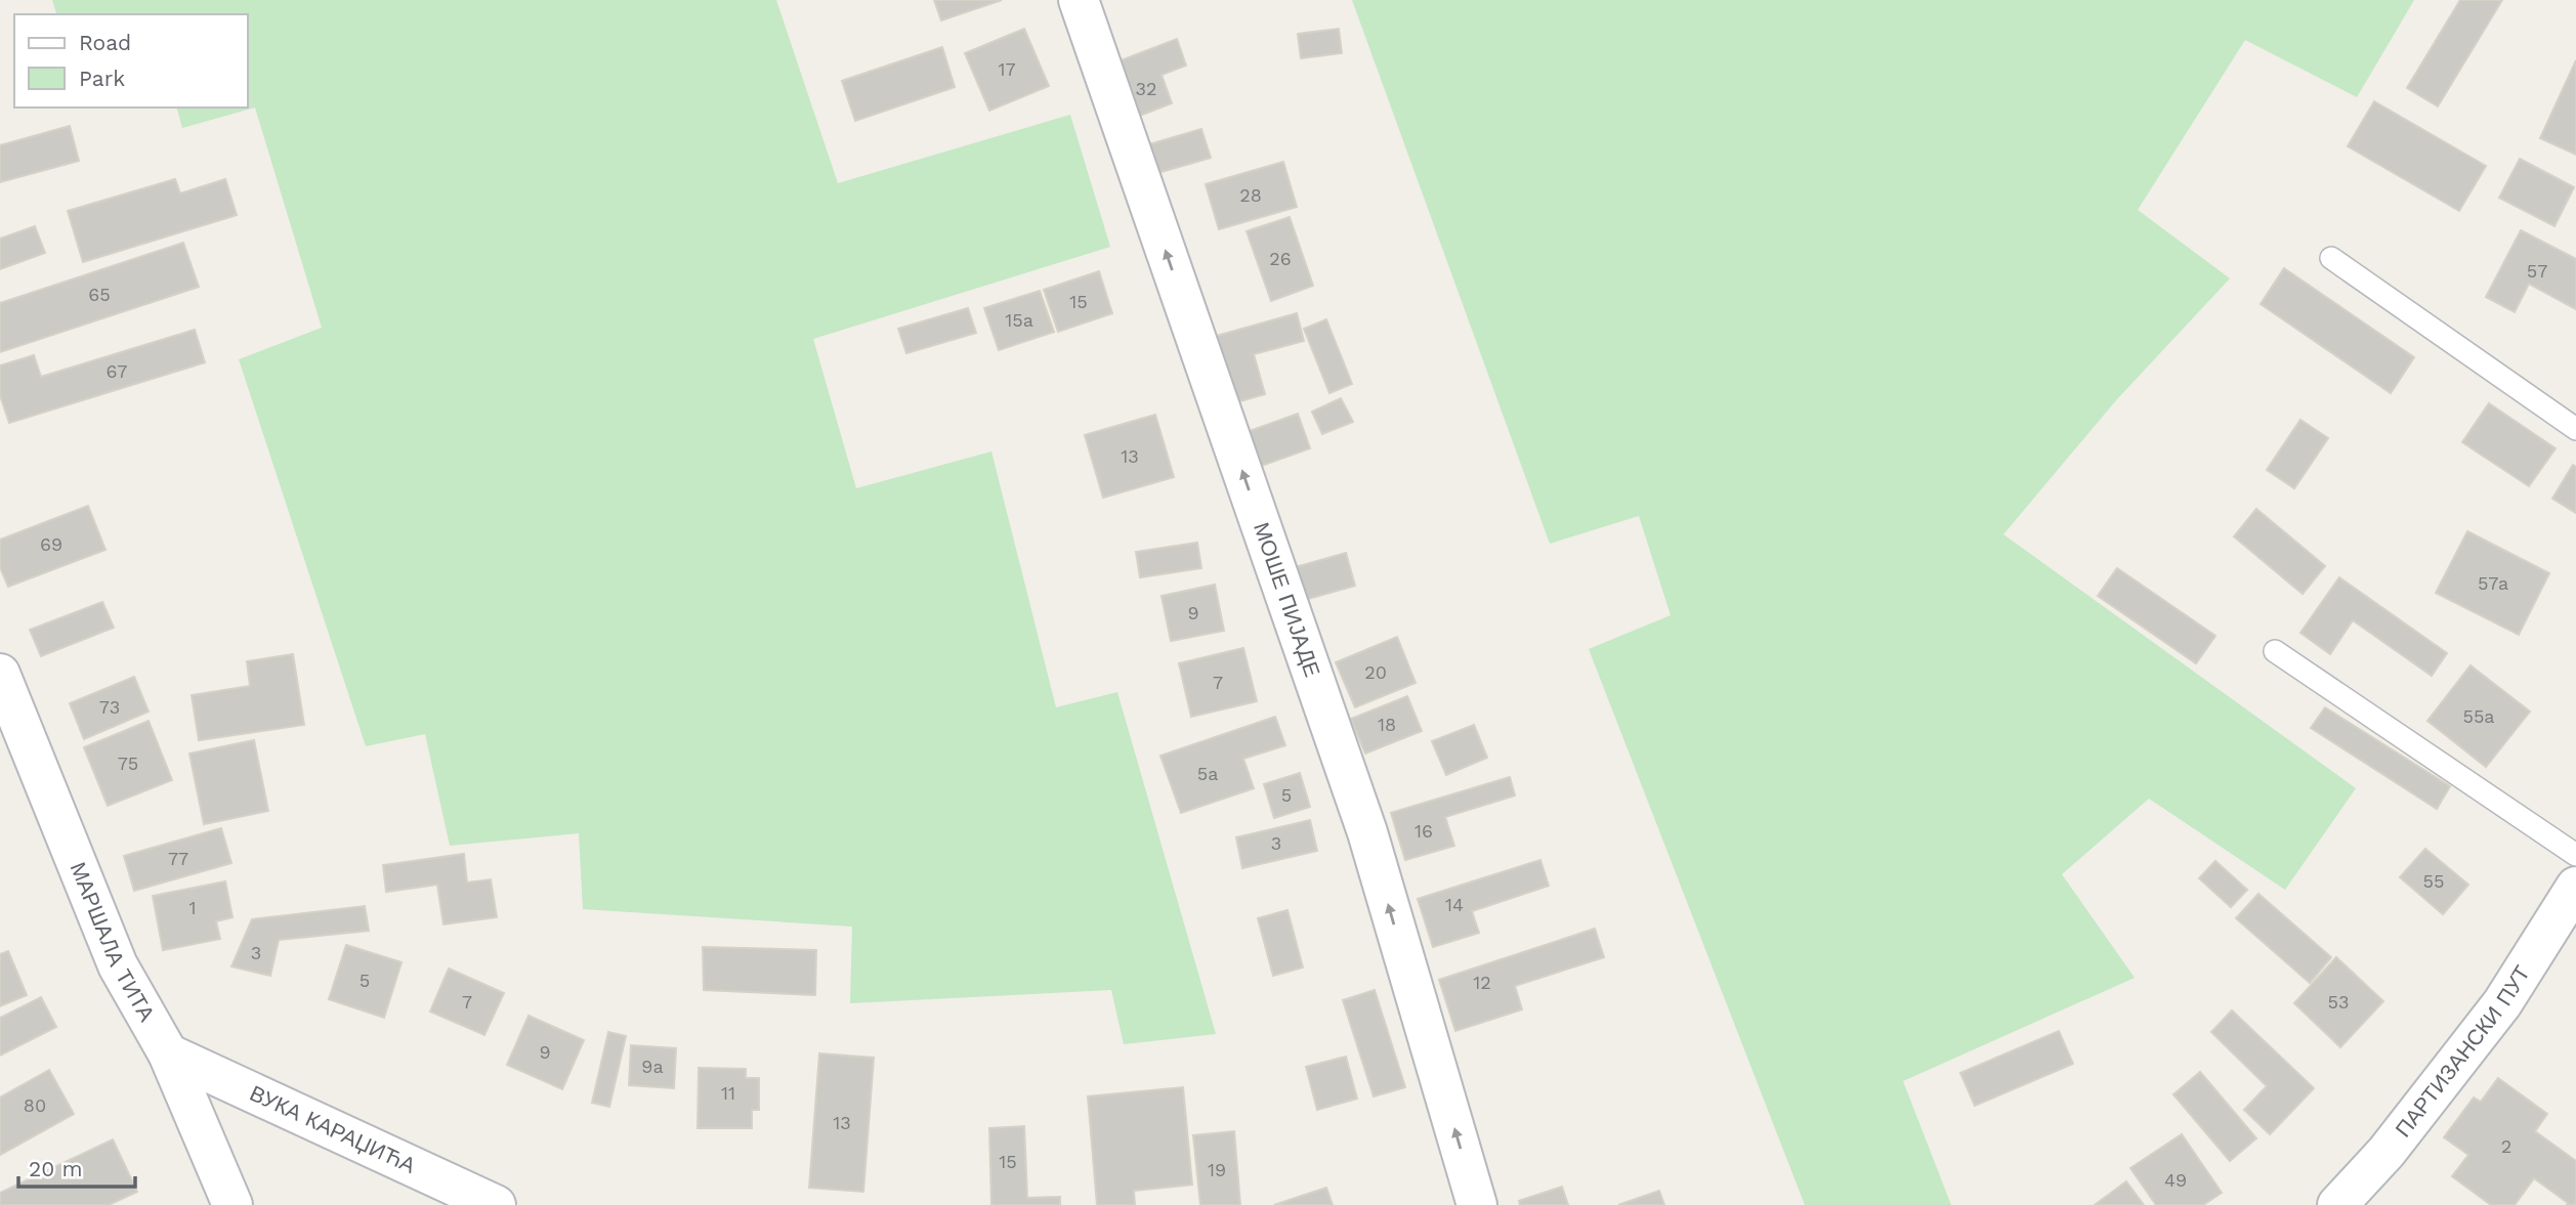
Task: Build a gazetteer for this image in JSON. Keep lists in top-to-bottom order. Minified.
{"streets":{"street":["МОШЕ ПИЈАДЕ","МАРШАЛА ТИТА","ПАРТИЗАНСКИ ПУТ","ВУКА КАРАЏИЋА"]},"crossings":[["МАРШАЛА ТИТА","ВУКА КАРАЏИЋА"]],"one_way":["МОШЕ ПИЈАДЕ"],"house_numbers":["17","32","28","26","57","65","15","15a","67","13","69","57a","9","20","7","73","55a","18","75","5a","5","16","3","77","55","14","1","3","5","12","7","53","9","9a","11","80","13","2","15","19","49"],"legend":["Road","Park"],"scale_bar":"20 m"}
